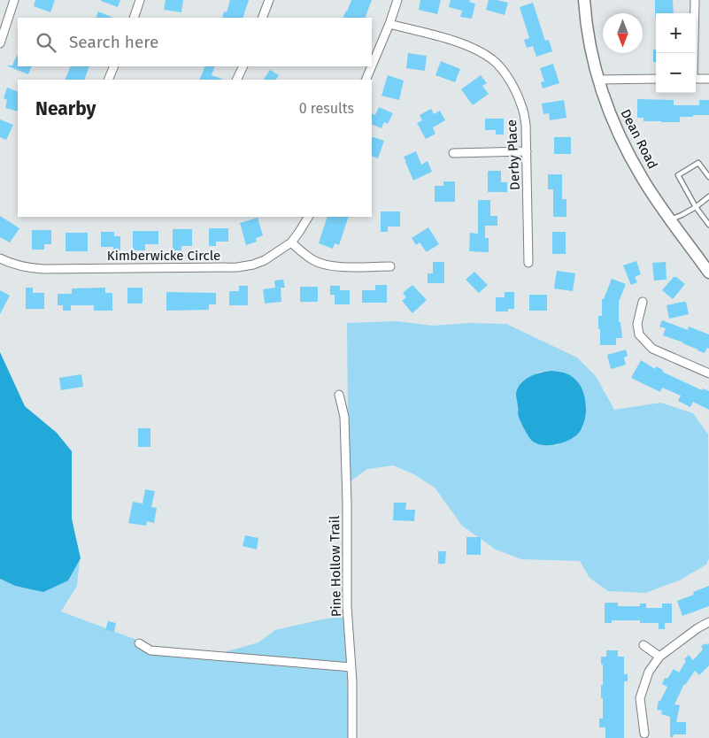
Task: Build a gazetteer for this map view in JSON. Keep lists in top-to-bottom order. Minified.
{"streets":{"main road":["Dean Road"],"street":["Derby Place","Kimberwicke Circle","Pine Hollow Trail"]},"north":"bottom","page":{"map_buttons":["+","−"],"search":"Search here","heading":["Nearby","0 results"]}}
